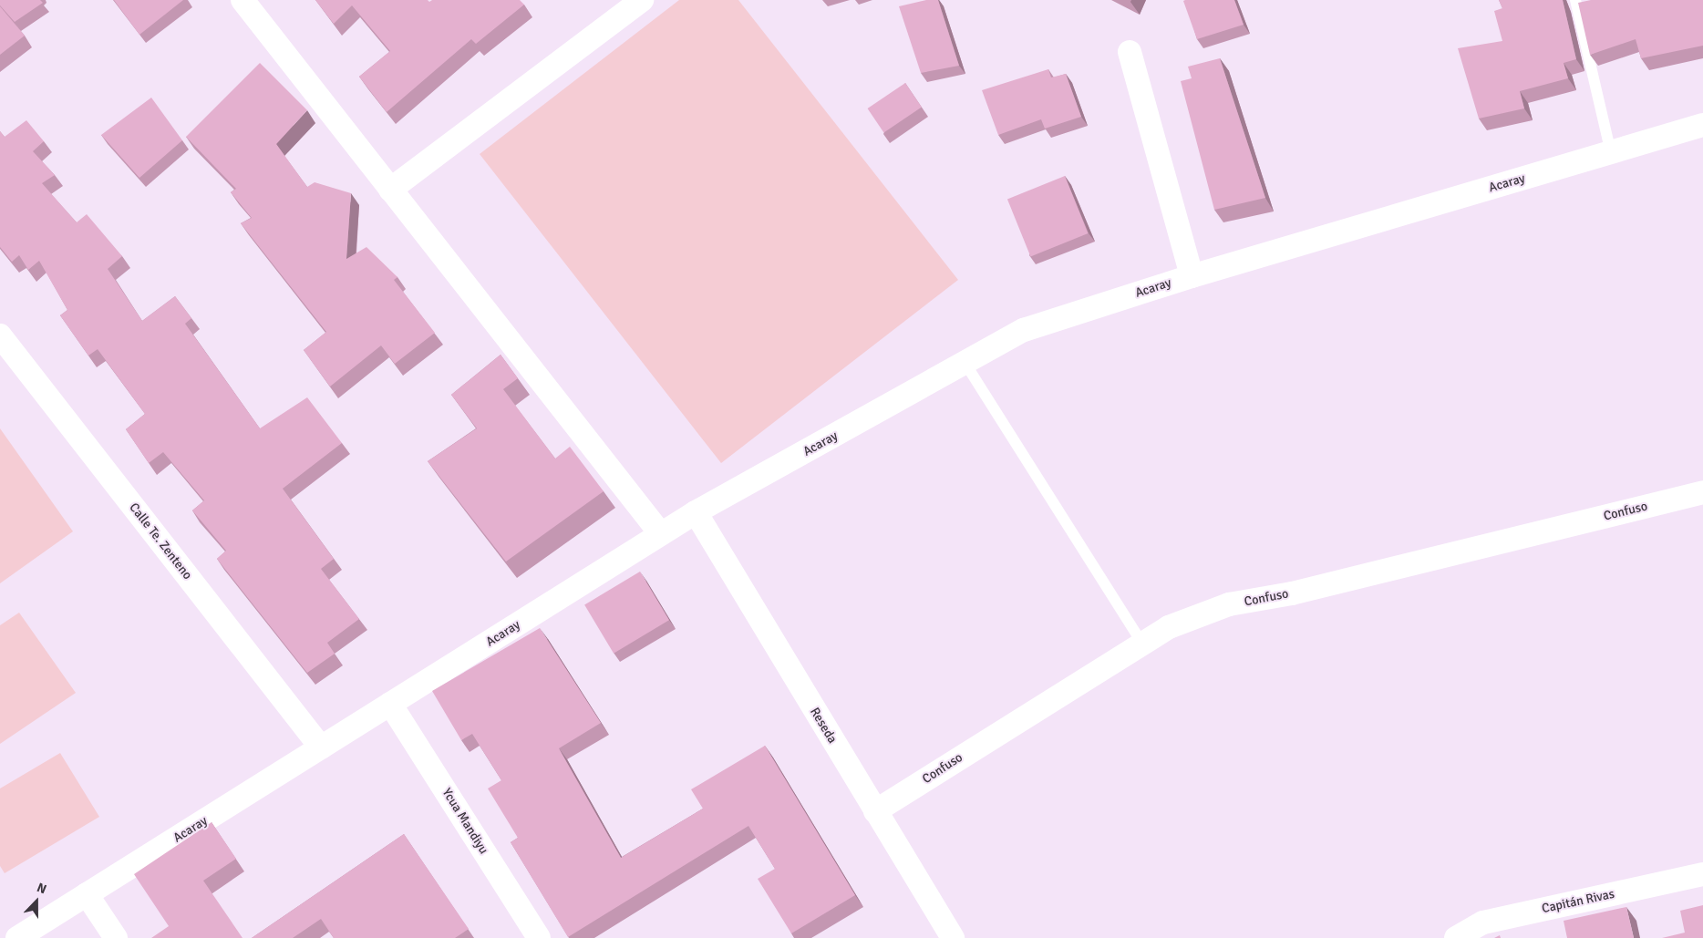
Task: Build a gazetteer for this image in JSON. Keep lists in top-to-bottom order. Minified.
{"streets":{"street":["Acaray","Confuso","Calle Te. Zenteno","Reseda","Ycua Mandiyu","Capitán Rivas"]},"crossings":[["Acaray","Calle Te. Zenteno"],["Acaray","Reseda"],["Acaray","Ycua Mandiyu"],["Confuso","Reseda"]],"north":"top"}
